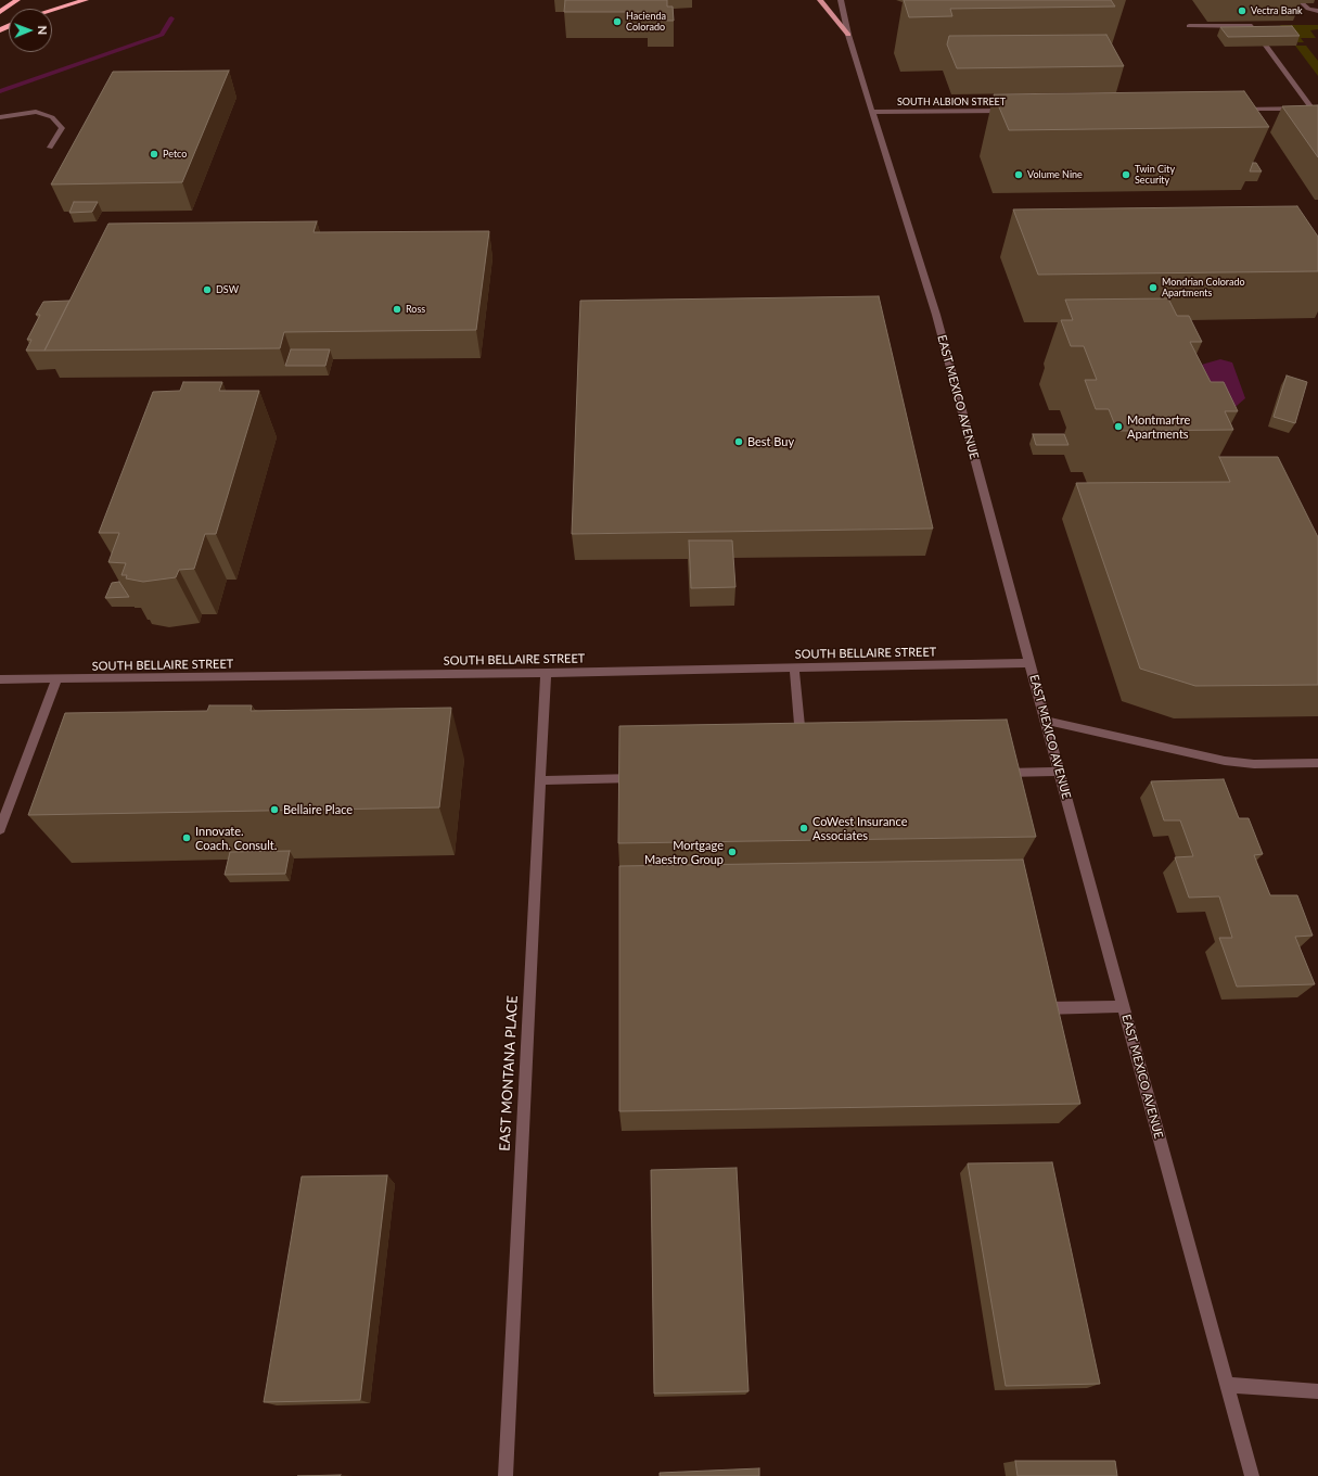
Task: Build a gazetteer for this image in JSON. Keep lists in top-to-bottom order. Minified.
{"streets":{"street":["SOUTH ALBION STREET","EAST MEXICO AVENUE","SOUTH BELLAIRE STREET","EAST MONTANA PLACE"]},"crossings":[["SOUTH ALBION STREET","EAST MEXICO AVENUE"],["EAST MEXICO AVENUE","SOUTH BELLAIRE STREET"],["SOUTH BELLAIRE STREET","EAST MONTANA PLACE"]],"places":["Vectra Bank","Hacienda Colorado","Petco","Volume Nine","Twin City Security","Mondrian Colorado Apartments","DSW","Ross","Montmartre Apartments","Best Buy","Bellaire Place","CoWest Insurance Associates","Innovate. Coach. Consult.","Mortgage Maestro Group"],"north":"right"}
